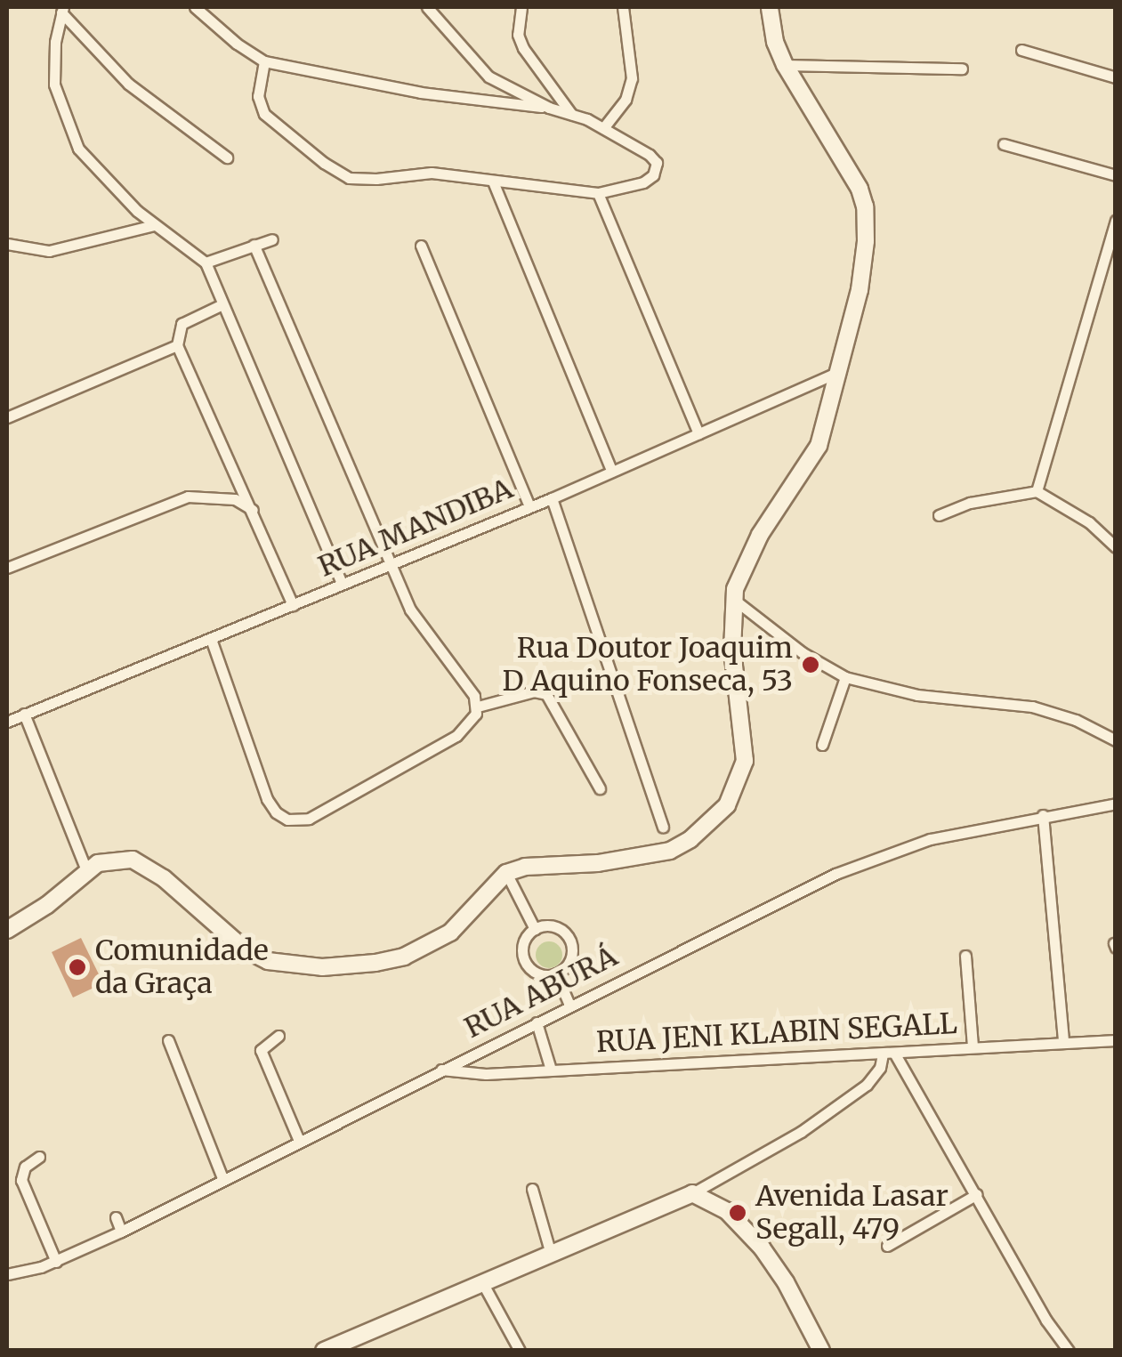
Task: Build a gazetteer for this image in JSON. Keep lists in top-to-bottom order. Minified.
{"streets":{"street":["RUA MANDIBA","RUA ABURÁ","RUA JENI KLABIN SEGALL"]},"crossings":[["RUA ABURÁ","RUA JENI KLABIN SEGALL"]],"places":["Rua Doutor Joaquim D Aquino Fonseca, 53","Comunidade da Graça","Avenida Lasar Segall, 479"]}
